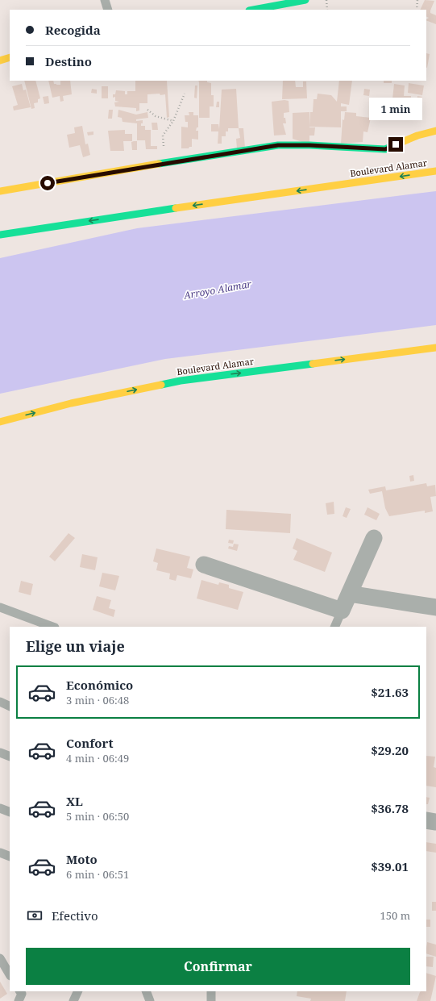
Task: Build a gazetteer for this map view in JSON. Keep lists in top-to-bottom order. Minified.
{"streets":{"main road":["Boulevard Alamar"]},"water":["Arroyo Alamar"],"page":{"banner":["Recogida","Destino"],"bubble":"1 min","heading":"Elige un viaje","list":[{"name":"Económico","note":"3 min · 06:48","value":"$21.63"},{"name":"Confort","note":"4 min · 06:49","value":"$29.20"},{"name":"XL","note":"5 min · 06:50","value":"$36.78"},{"name":"Moto","note":"6 min · 06:51","value":"$39.01"}],"pay":["Efectivo","150 m"],"buttons":"Confirmar"}}
